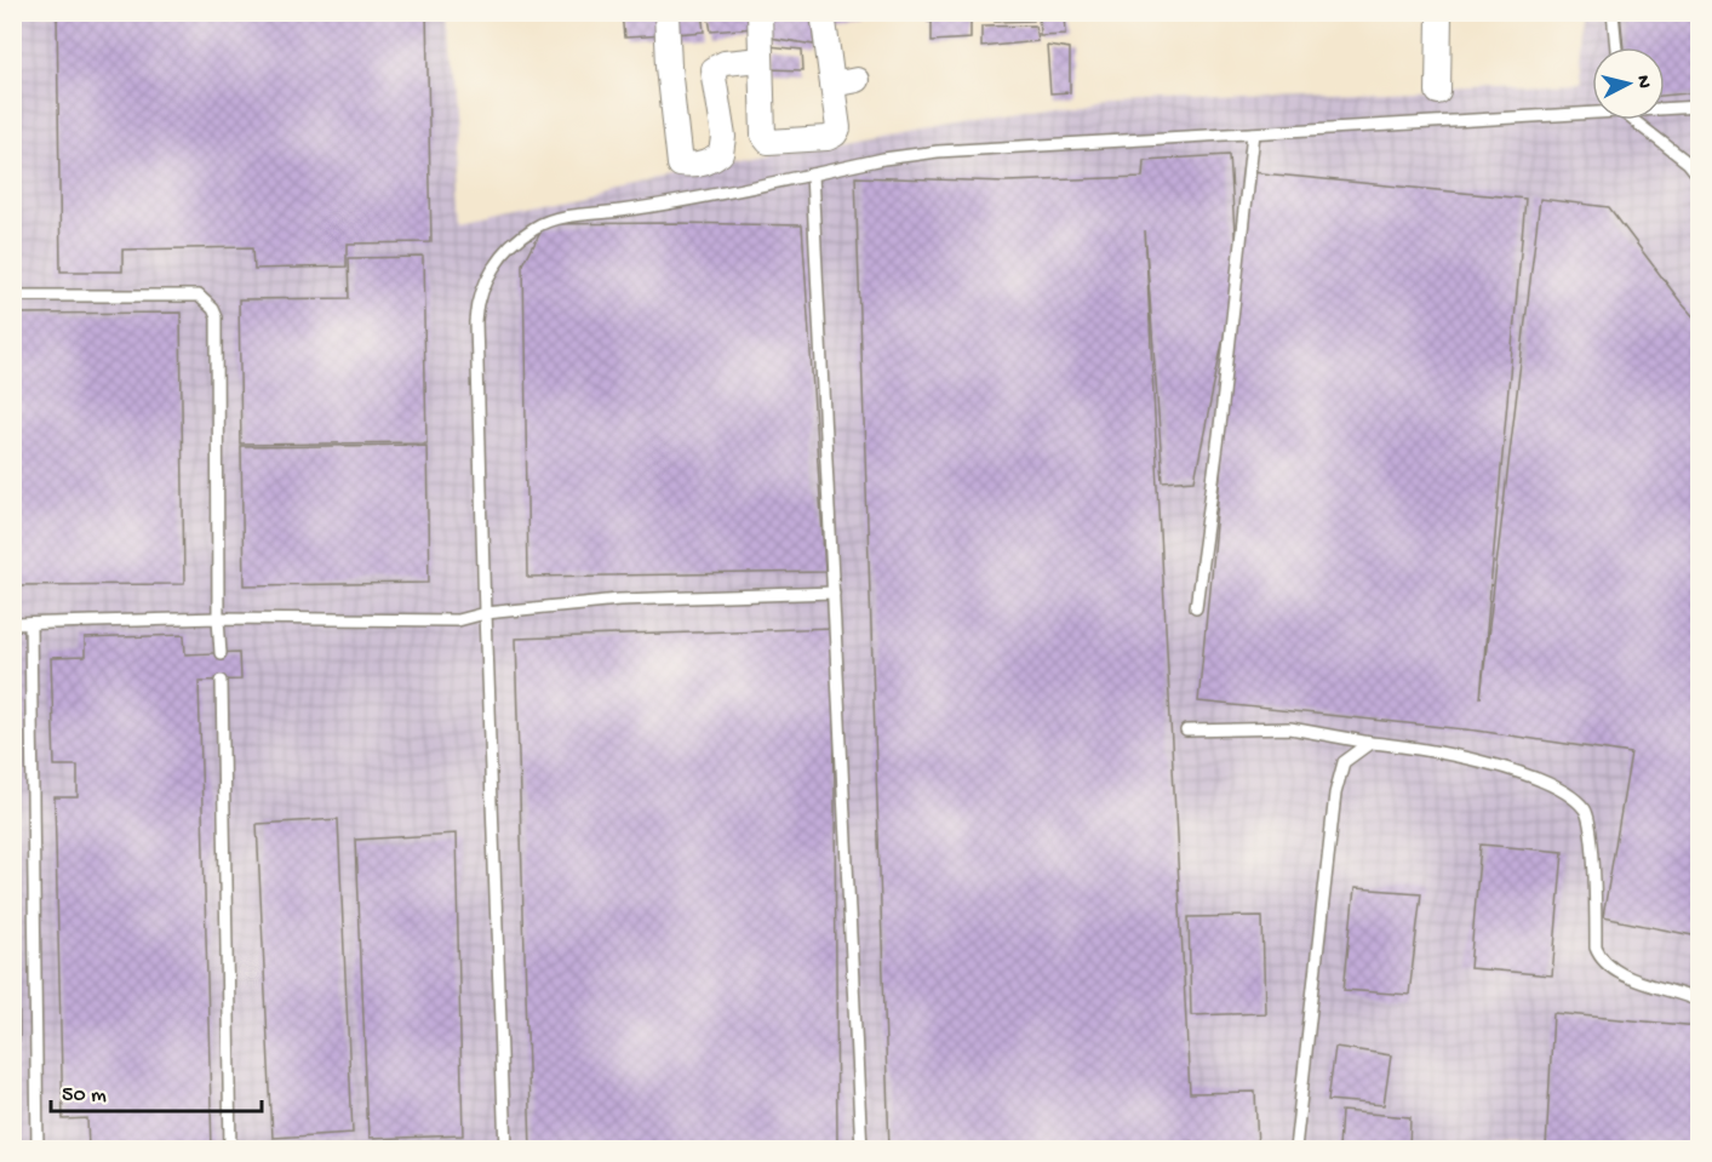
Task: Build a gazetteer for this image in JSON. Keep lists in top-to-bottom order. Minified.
{"scale_bar":"50 m","north":"right"}
